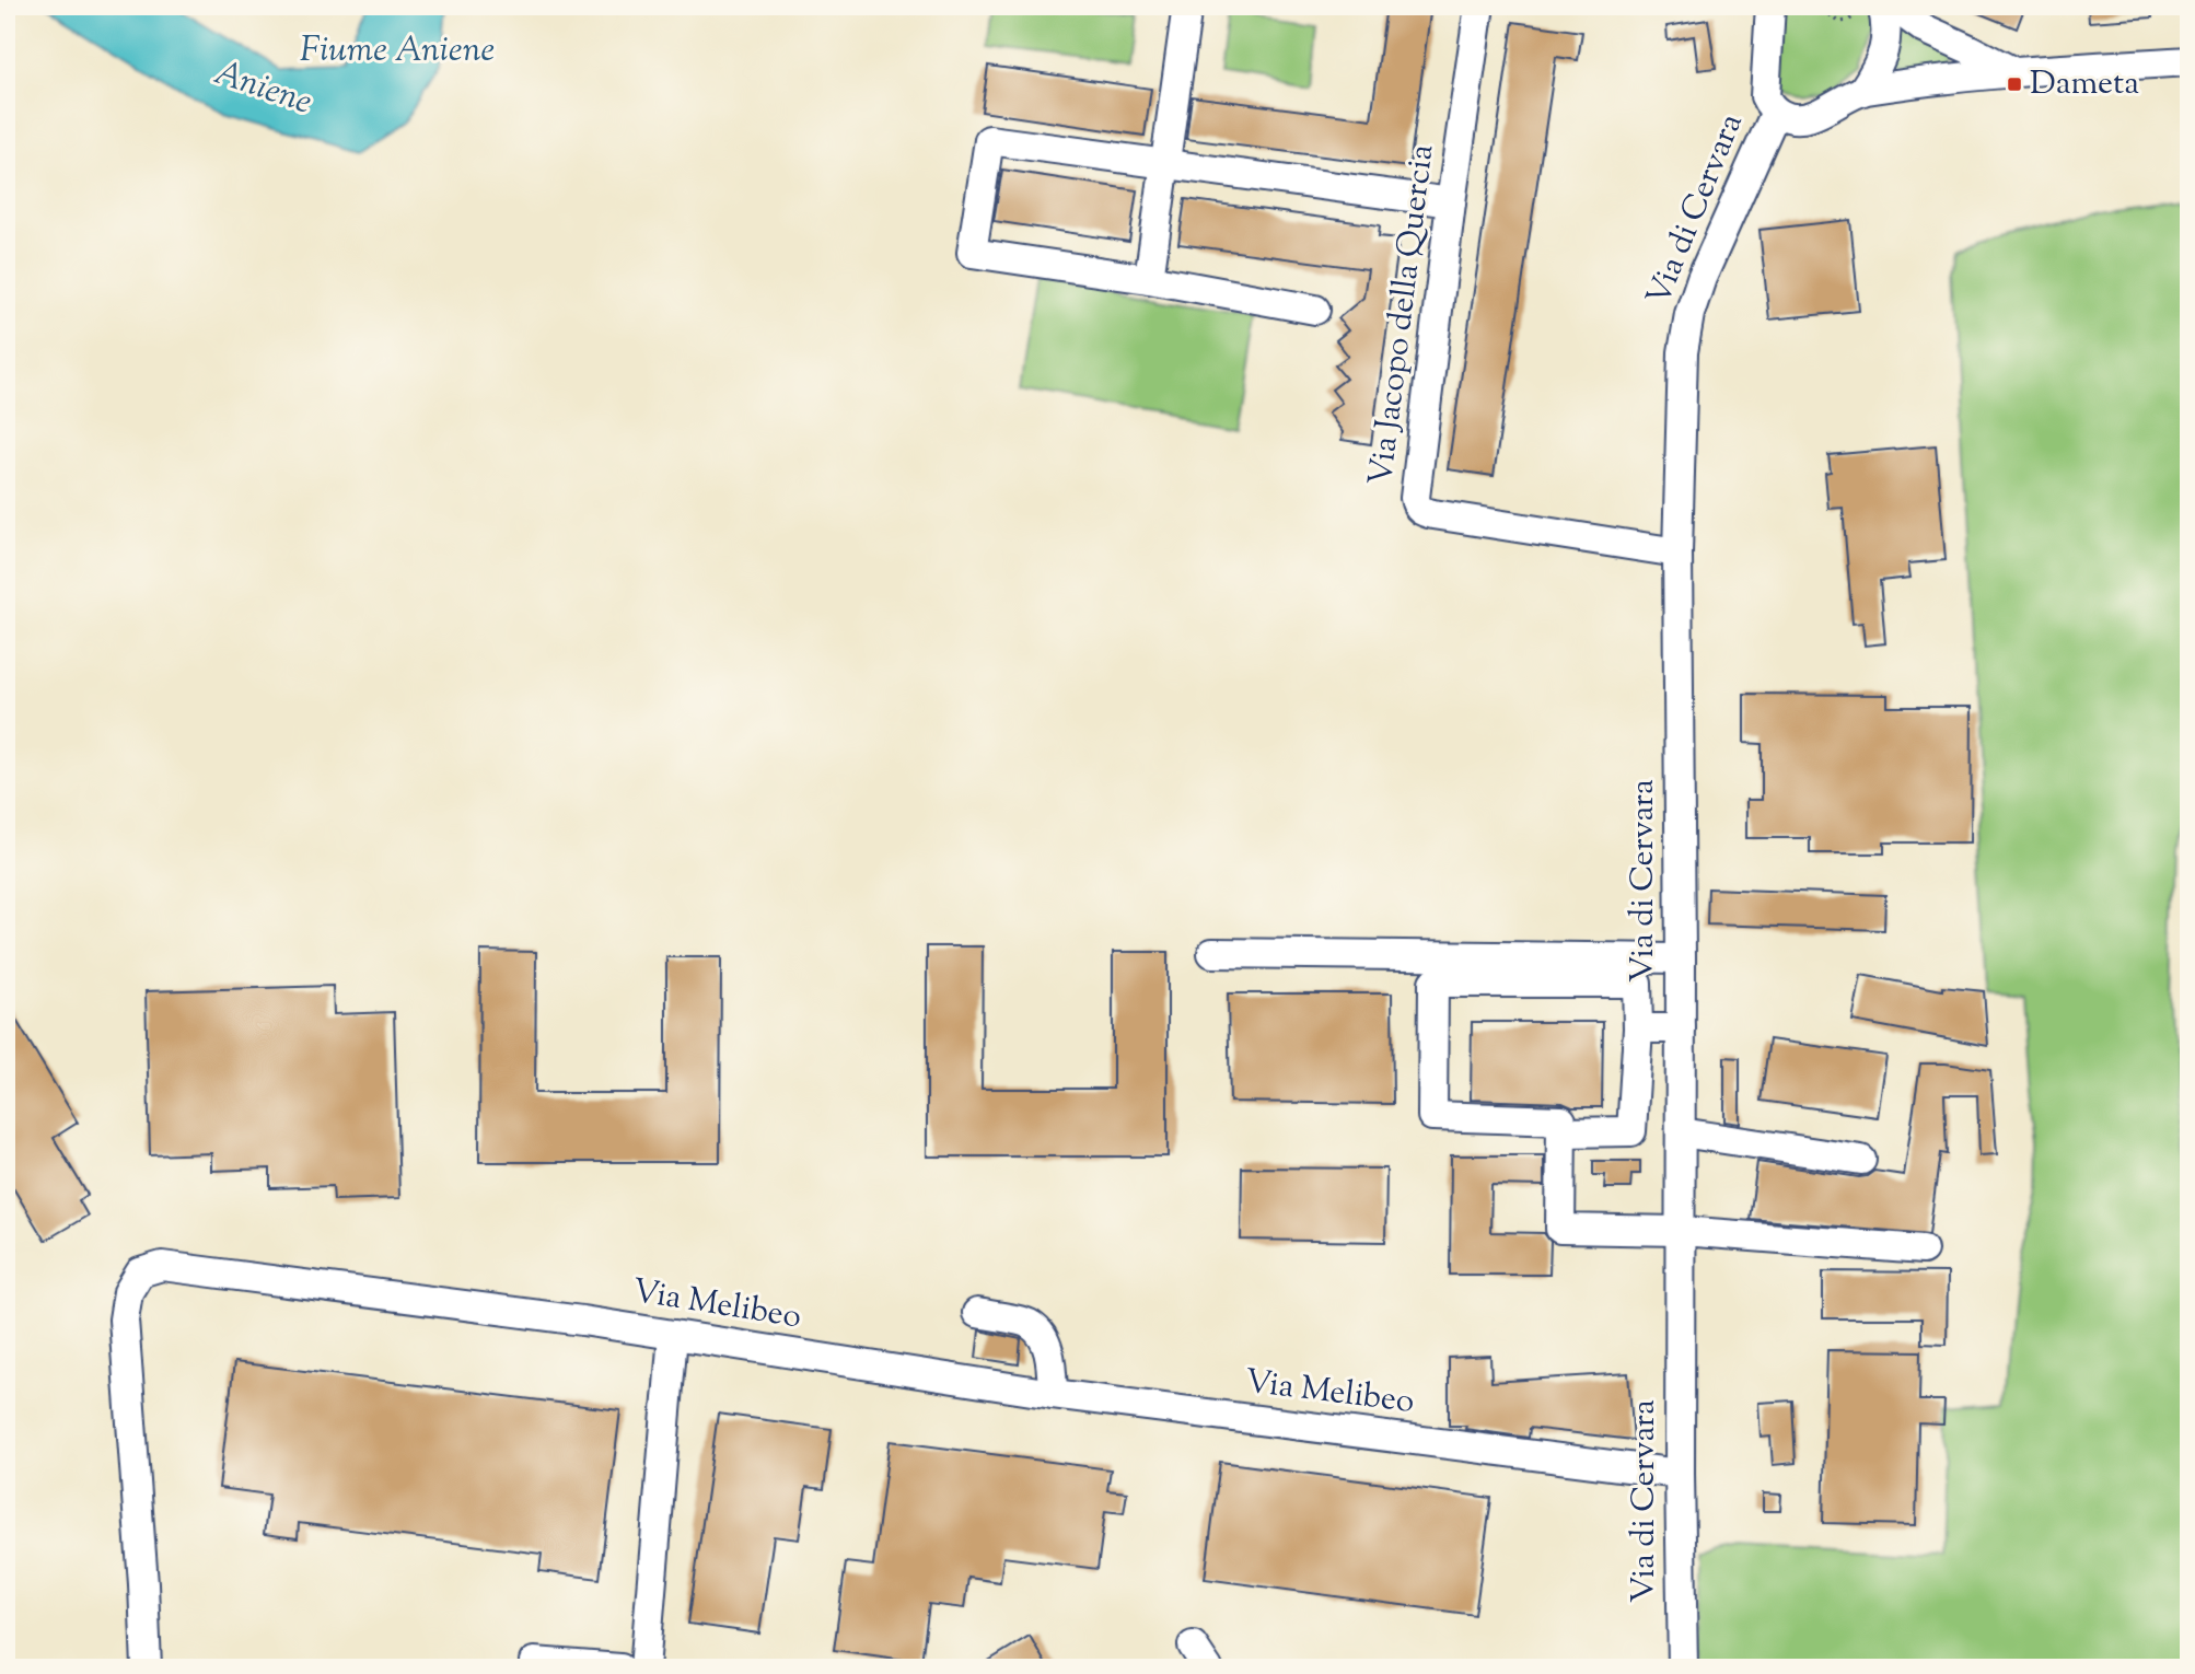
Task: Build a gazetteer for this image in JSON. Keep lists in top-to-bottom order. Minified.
{"streets":{"street":["Via di Cervara","Via Jacopo della Quercia","Via Melibeo"]},"crossings":[["Via di Cervara","Via Jacopo della Quercia"],["Via di Cervara","Via Melibeo"]],"water":["Fiume Aniene","Aniene"],"places":{"transit":["Dameta"]}}
